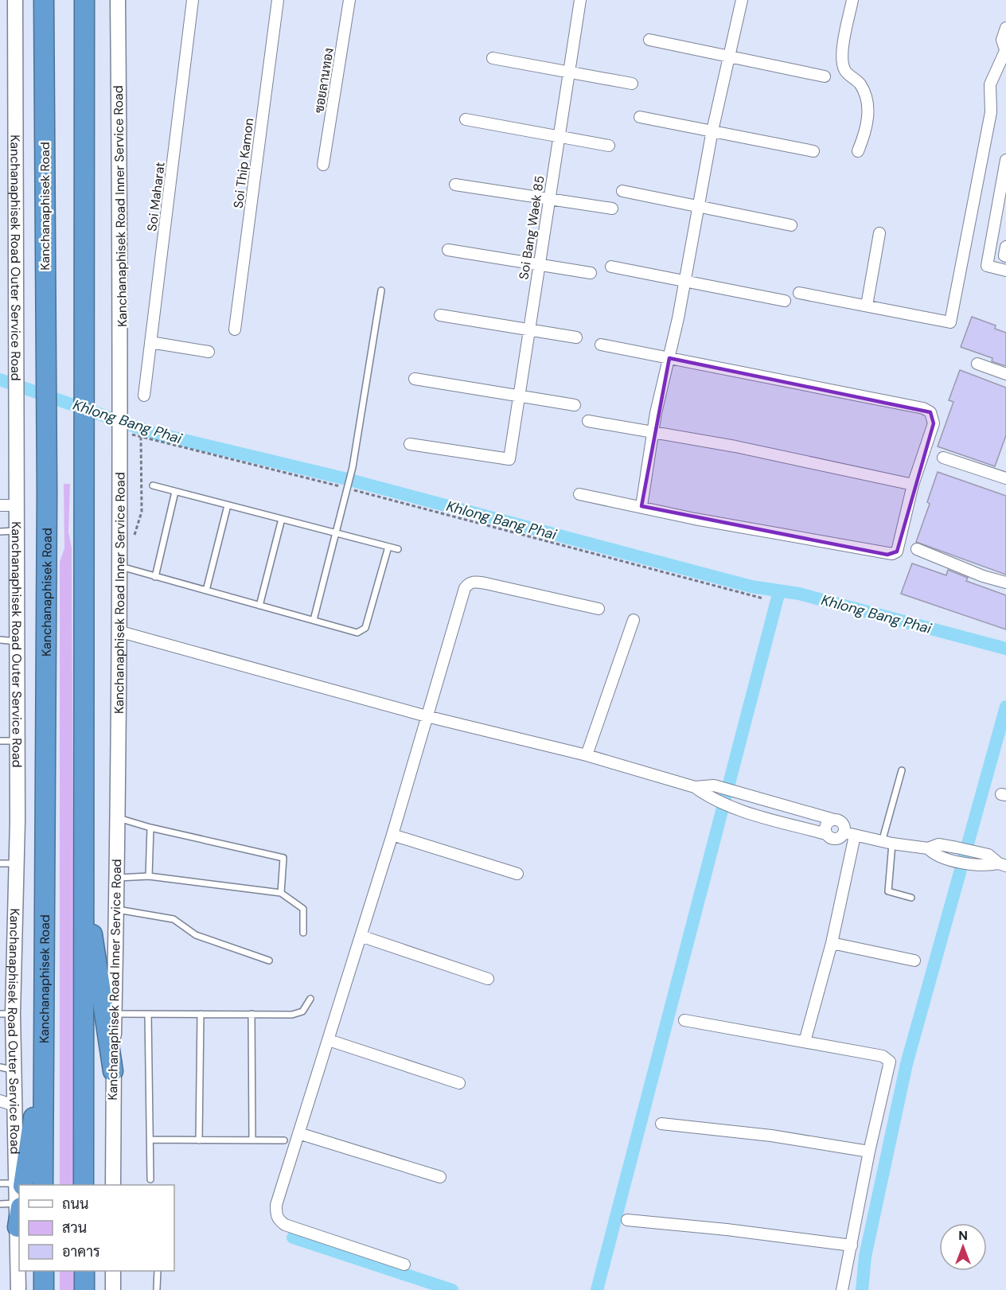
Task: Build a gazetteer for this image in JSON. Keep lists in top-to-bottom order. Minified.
{"streets":{"highway":["Kanchanaphisek Road"],"main road":["Kanchanaphisek Road Inner Service Road","Kanchanaphisek Road Outer Service Road"],"street":["ซอยลานทอง","Soi Thip Kamon","Soi Maharat","Soi Bang Waek 85"]},"water":["Khlong Bang Phai"],"legend":["ถนน","สวน","อาคาร"],"north":"top"}
